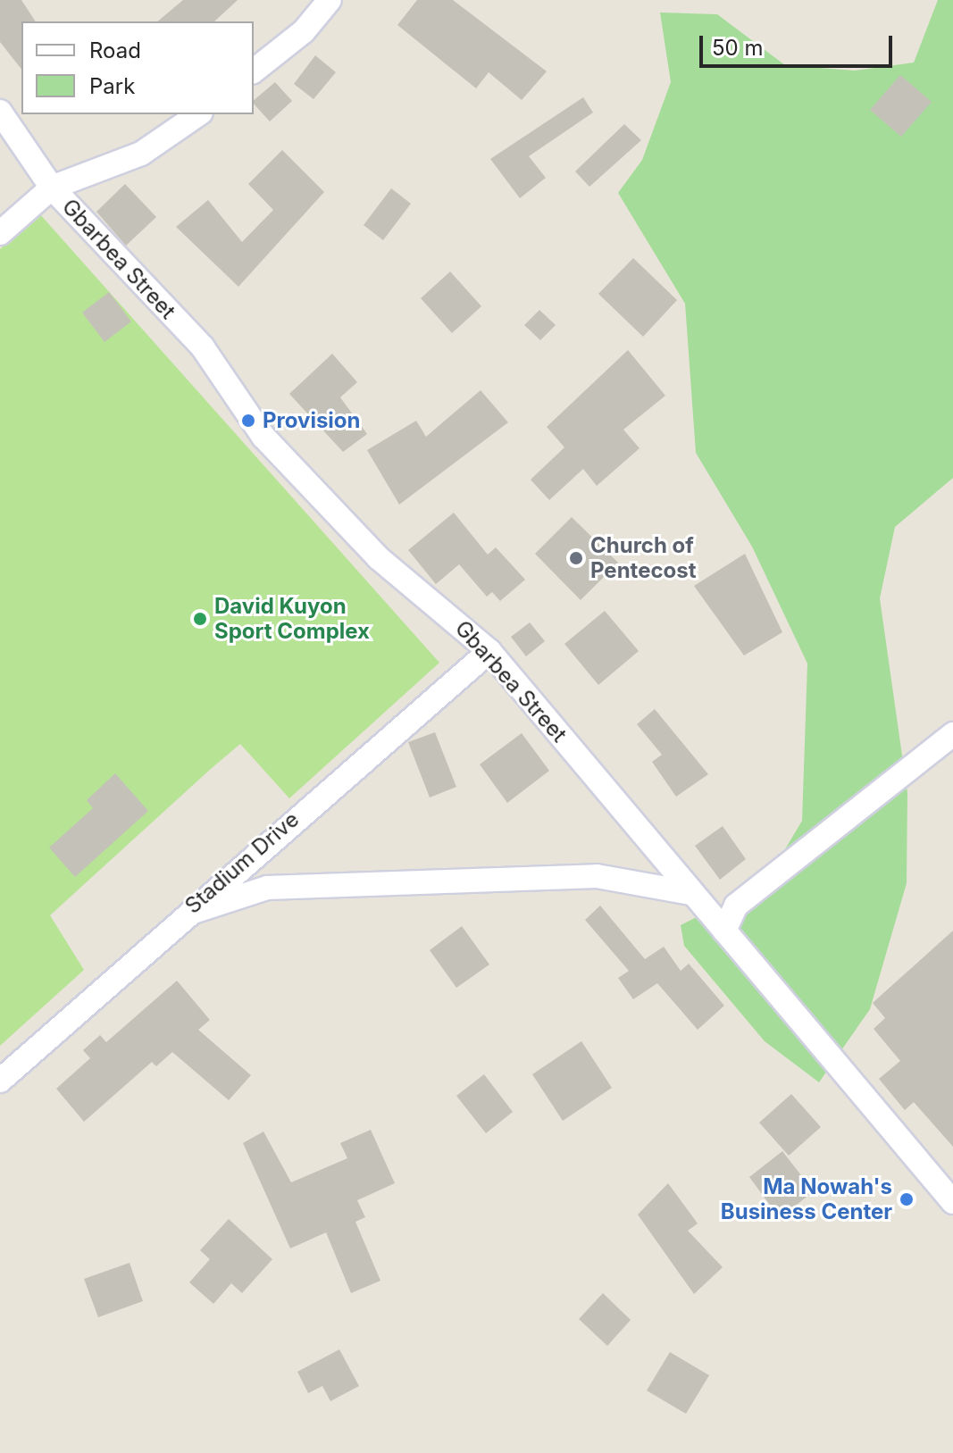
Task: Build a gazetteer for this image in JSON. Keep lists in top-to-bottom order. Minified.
{"streets":{"street":["Gbarbea Street","Stadium Drive"]},"crossings":[["Gbarbea Street","Stadium Drive"]],"places":["Provision","Church of Pentecost","David Kuyon Sport Complex","Ma Nowah's Business Center"],"legend":["Road","Park"],"scale_bar":"50 m"}
